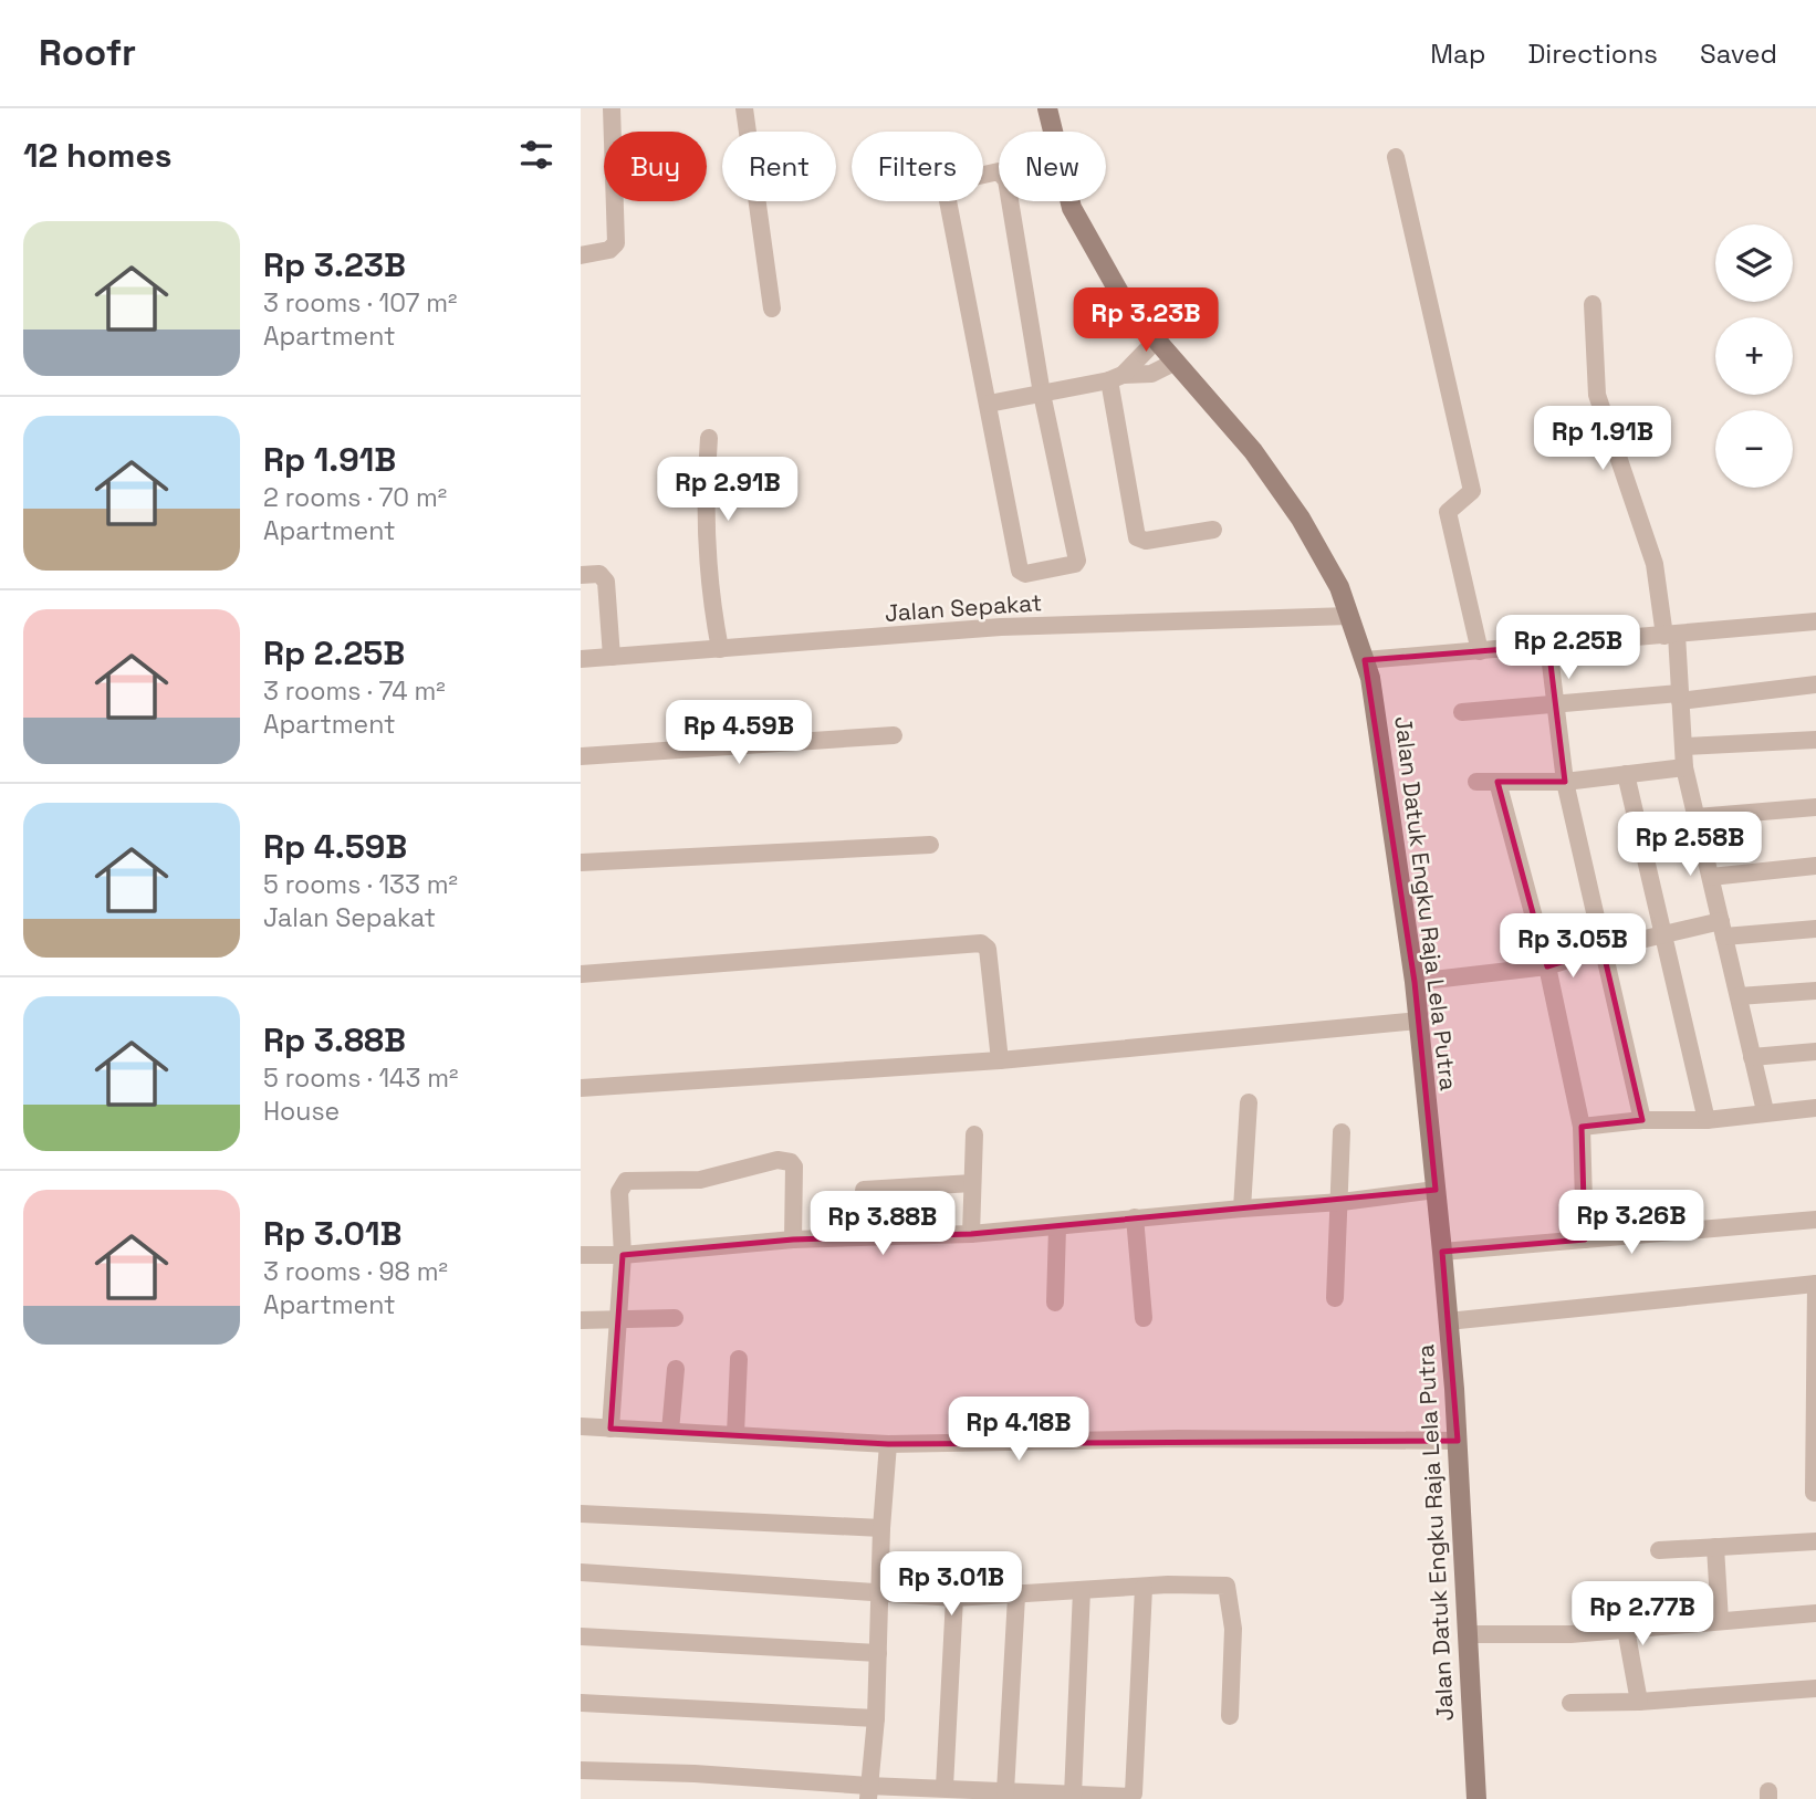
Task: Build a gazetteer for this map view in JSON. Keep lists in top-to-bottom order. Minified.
{"streets":{"street":["Jalan Sepakat","Jalan Datuk Engku Raja Lela Putra"]},"crossings":[["Jalan Sepakat","Jalan Datuk Engku Raja Lela Putra"]],"page":{"header":"Roofr","nav":["Map","Directions","Saved"],"heading":"12 homes","chip":["Buy","Rent","Filters","New"],"list":[{"name":"Rp 3.23B","note":"3 rooms · 107 m² · Apartment"},{"name":"Rp 1.91B","note":"2 rooms · 70 m² · Apartment"},{"name":"Rp 2.25B","note":"3 rooms · 74 m² · Apartment"},{"name":"Rp 4.59B","note":"5 rooms · 133 m² · Jalan Sepakat"},{"name":"Rp 3.88B","note":"5 rooms · 143 m² · House"},{"name":"Rp 3.01B","note":"3 rooms · 98 m² · Apartment"}],"map_buttons":["+","−"],"price":["Rp 3.23B","Rp 1.91B","Rp 2.91B","Rp 2.25B","Rp 4.59B","Rp 2.58B","Rp 3.05B","Rp 3.26B","Rp 3.88B","Rp 4.18B","Rp 3.01B","Rp 2.77B"]}}
